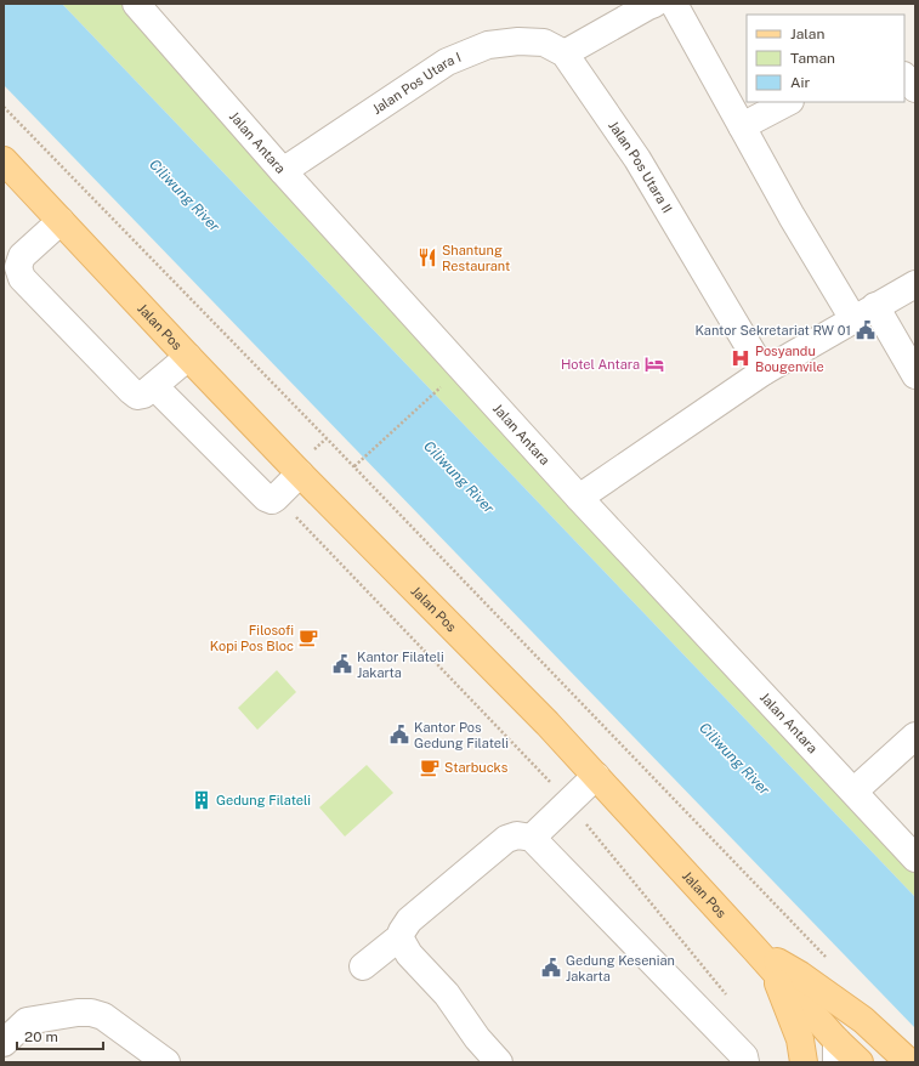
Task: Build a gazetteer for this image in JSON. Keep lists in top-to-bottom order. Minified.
{"streets":{"main road":["Jalan Pos"],"street":["Jalan Pos Utara I","Jalan Antara","Jalan Pos Utara II"]},"crossings":[["Jalan Pos Utara I","Jalan Antara"],["Jalan Pos Utara I","Jalan Pos Utara II"]],"water":["Ciliwung River"],"places":{"restaurant":["Shantung Restaurant"],"public building":["Kantor Sekretariat RW 01","Kantor Filateli Jakarta","Kantor Pos Gedung Filateli","Gedung Kesenian Jakarta"],"hospital":["Posyandu Bougenvile"],"hotel":["Hotel Antara"],"cafe":["Filosofi Kopi Pos Bloc","Starbucks"],"building":["Gedung Filateli"]},"legend":["Jalan","Taman","Air"],"scale_bar":"20 m"}
